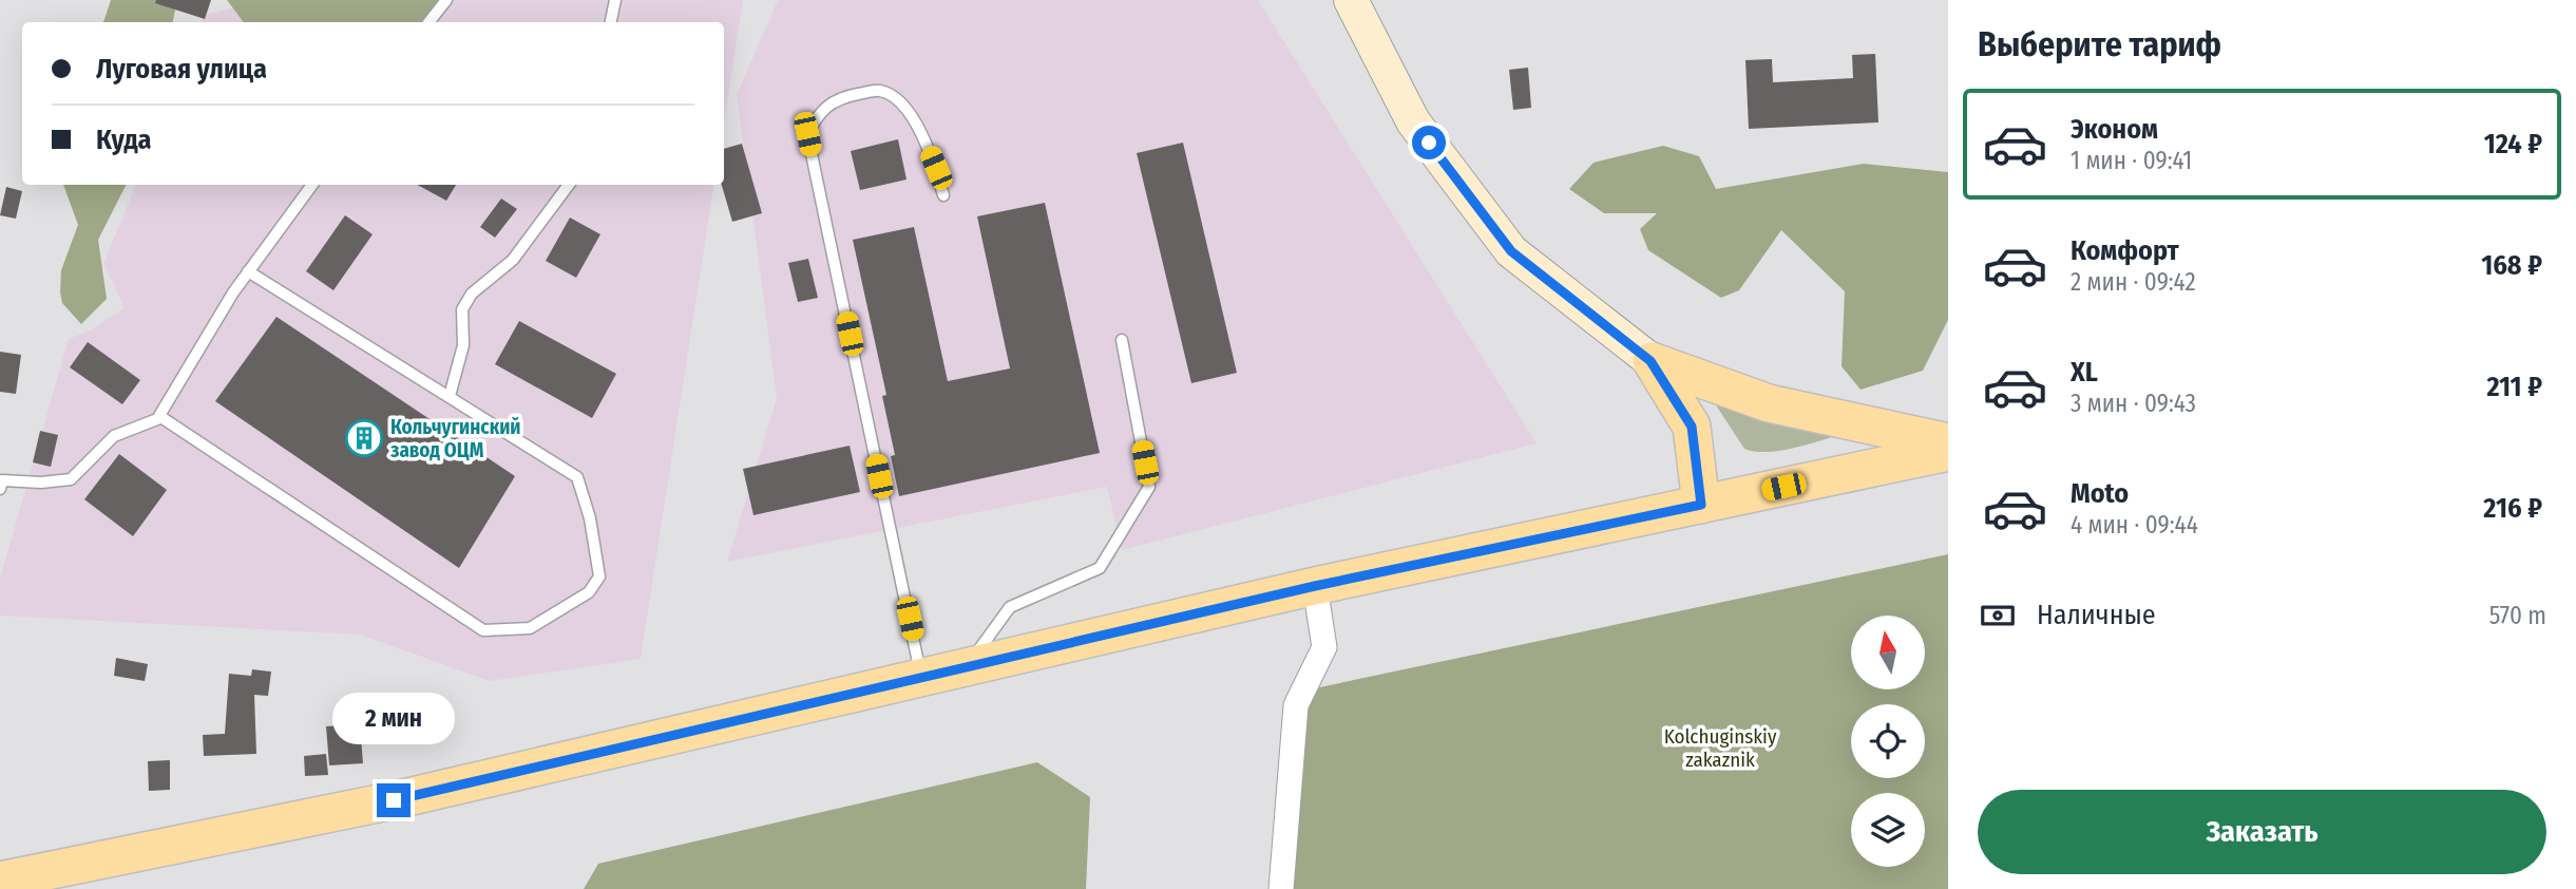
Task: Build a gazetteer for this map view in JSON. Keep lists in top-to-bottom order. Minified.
{"parks":["Kolchuginskiy zakaznik"],"places":{"building":["Кольчугинский завод ОЦМ"]},"north":"top","page":{"heading":"Выберите тариф","banner":["Луговая улица","Куда"],"list":[{"name":"Эконом","note":"1 мин · 09:41","value":"124 ₽"},{"name":"Комфорт","note":"2 мин · 09:42","value":"168 ₽"},{"name":"XL","note":"3 мин · 09:43","value":"211 ₽"},{"name":"Moto","note":"4 мин · 09:44","value":"216 ₽"}],"pay":["Наличные","570 m"],"bubble":"2 мин","buttons":"Заказать"}}
